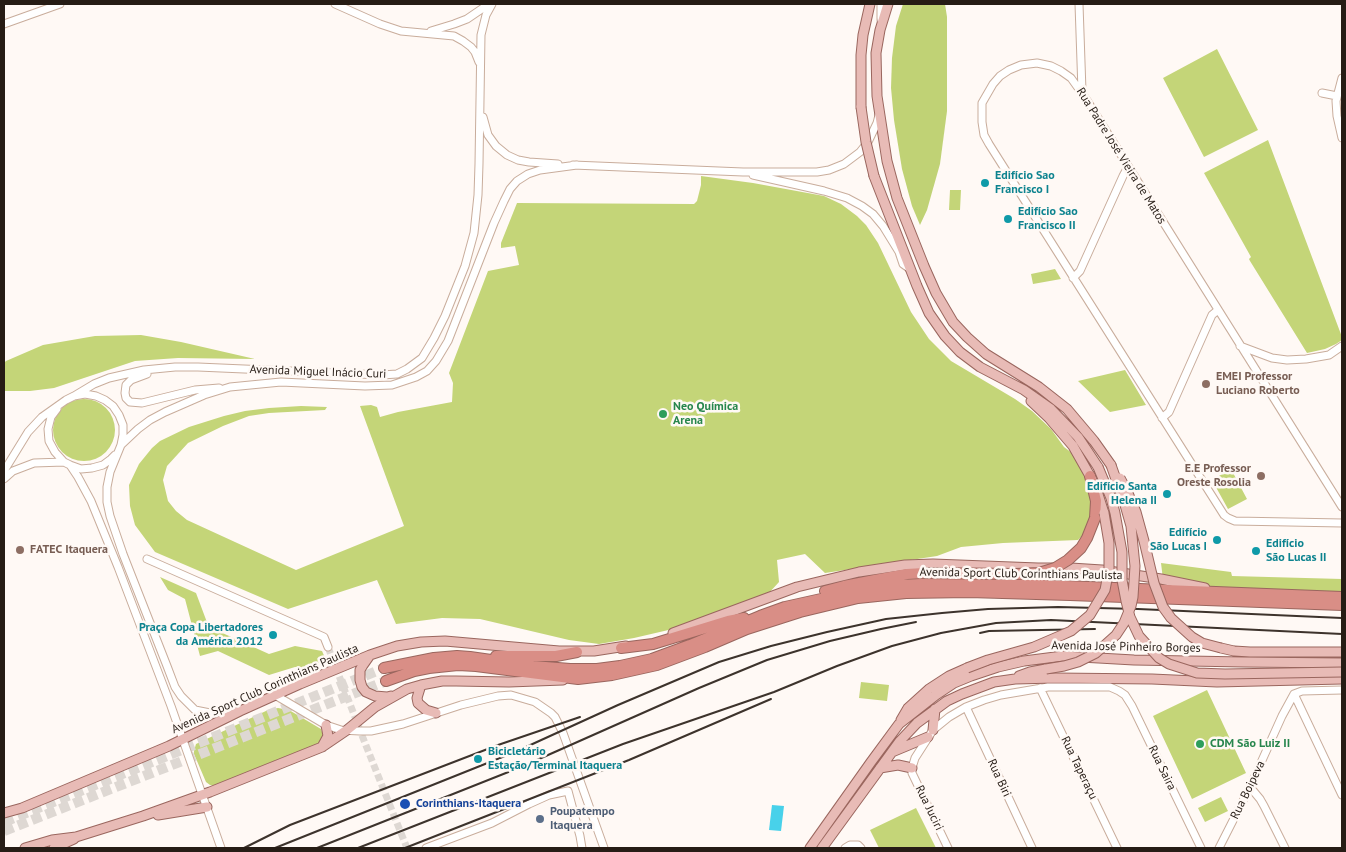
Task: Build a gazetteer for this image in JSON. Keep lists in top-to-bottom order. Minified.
{"streets":{"highway":["Avenida Sport Club Corinthians Paulista"],"main road":["Avenida José Pinheiro Borges"],"street":["Rua Padre José Vieira de Matos","Avenida Miguel Inácio Curi","Rua Taperaçu","Rua Saira","Rua Biri","Rua Boipeva","Rua Juciri"]},"crossings":[["Rua Taperaçu","Rua Saira"]],"places":["Edifício Sao Francisco I","Edifício Sao Francisco II","EMEI Professor Luciano Roberto","Neo Química Arena","E.E Professor Oreste Rosolia","Edifício Santa Helena II","Edifício São Lucas I","FATEC Itaquera","Edifício São Lucas II","Praça Copa Libertadores da América 2012","CDM São Luiz II","Bicicletário Estação/Terminal Itaquera","Corinthians-Itaquera","Poupatempo Itaquera"]}
